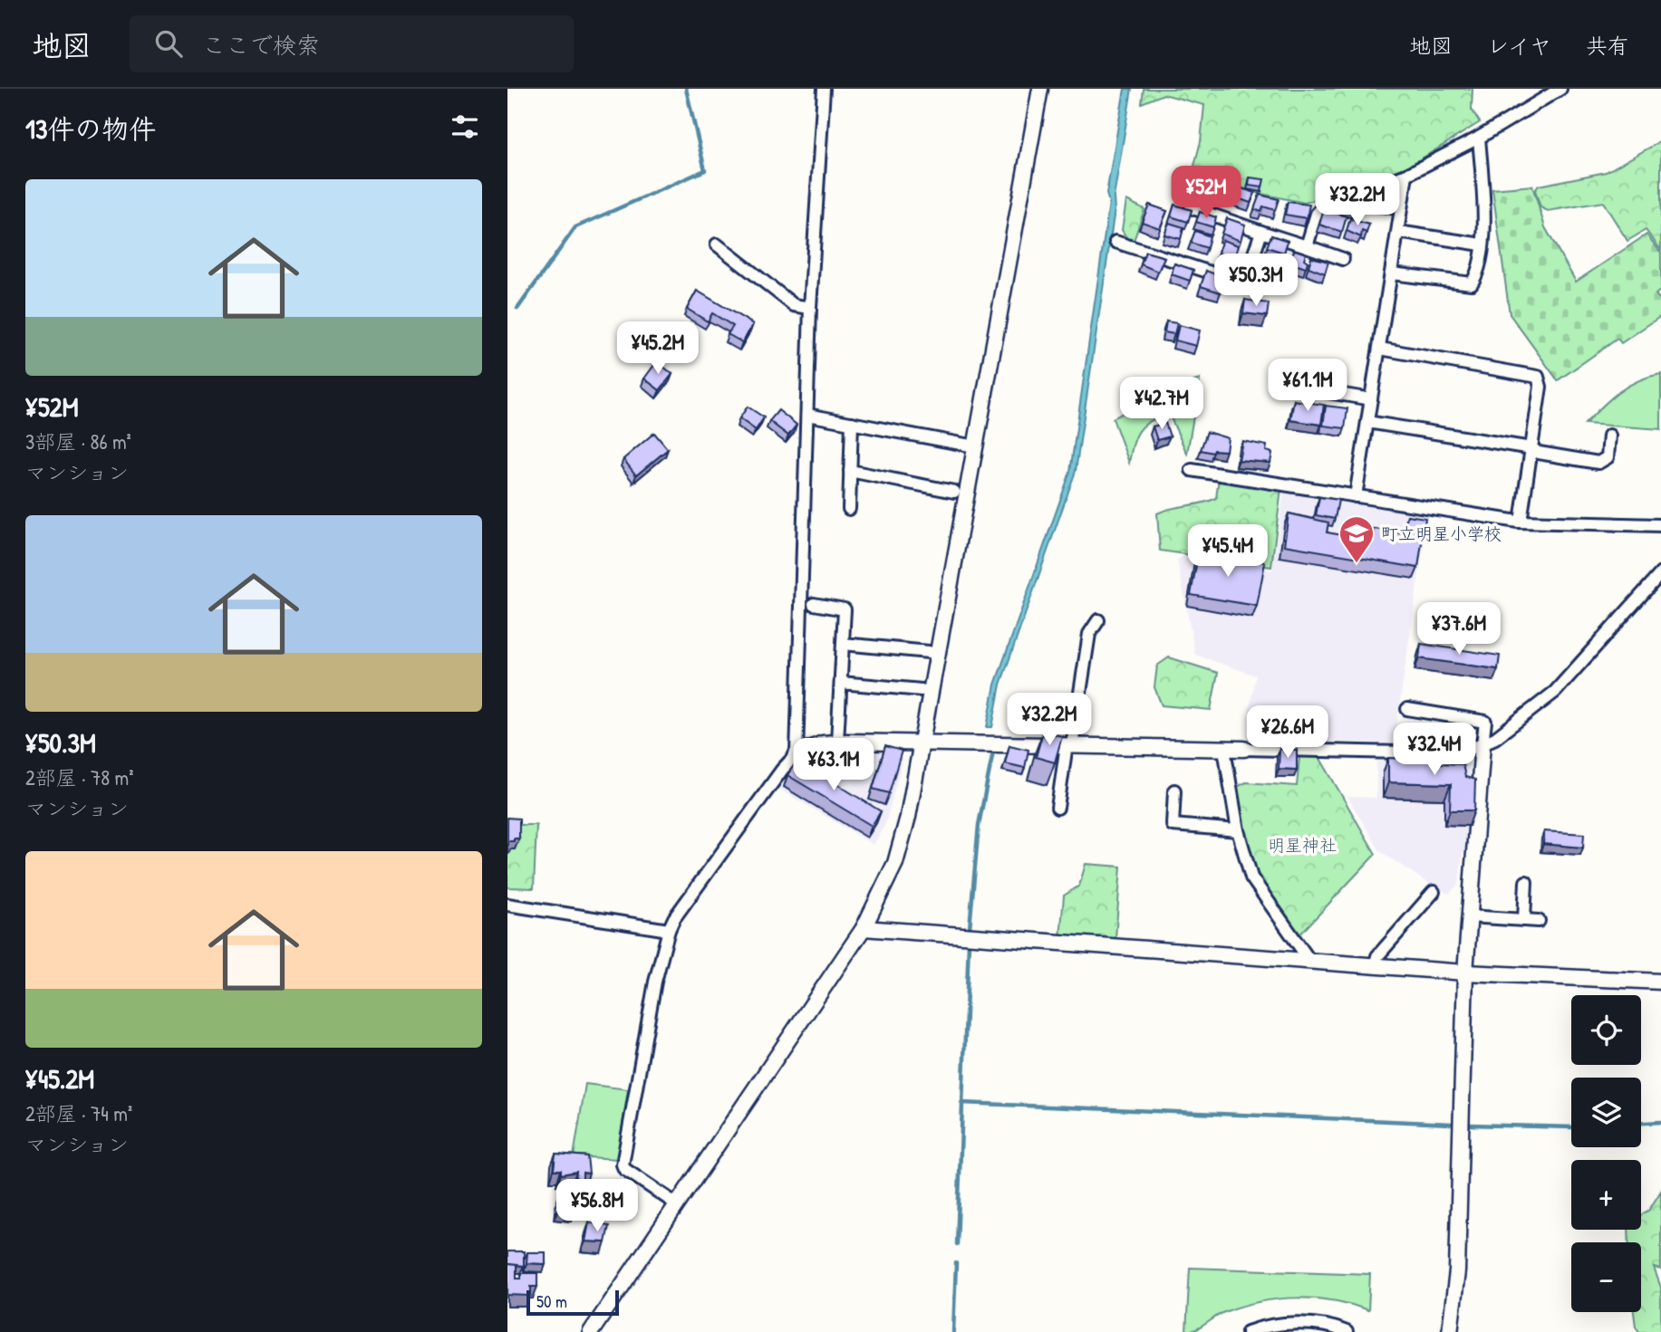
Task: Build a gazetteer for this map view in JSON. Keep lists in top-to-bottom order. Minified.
{"parks":["明星神社"],"places":{"school or university":["町立明星小学校"]},"scale_bar":"50 m","page":{"header":"地図","search":"ここで検索","nav":["地図","レイヤ","共有"],"heading":"13件の物件","list":[{"name":"¥52M","note":"3部屋 · 86 m² · マンション"},{"name":"¥50.3M","note":"2部屋 · 78 m² · マンション"},{"name":"¥45.2M","note":"2部屋 · 74 m² · マンション"}],"price":["¥52M","¥32.2M","¥50.3M","¥45.2M","¥61.1M","¥42.7M","¥45.4M","¥37.6M","¥32.2M","¥26.6M","¥32.4M","¥63.1M","¥56.8M"],"map_buttons":["+","−"],"scale":"50 m"}}
